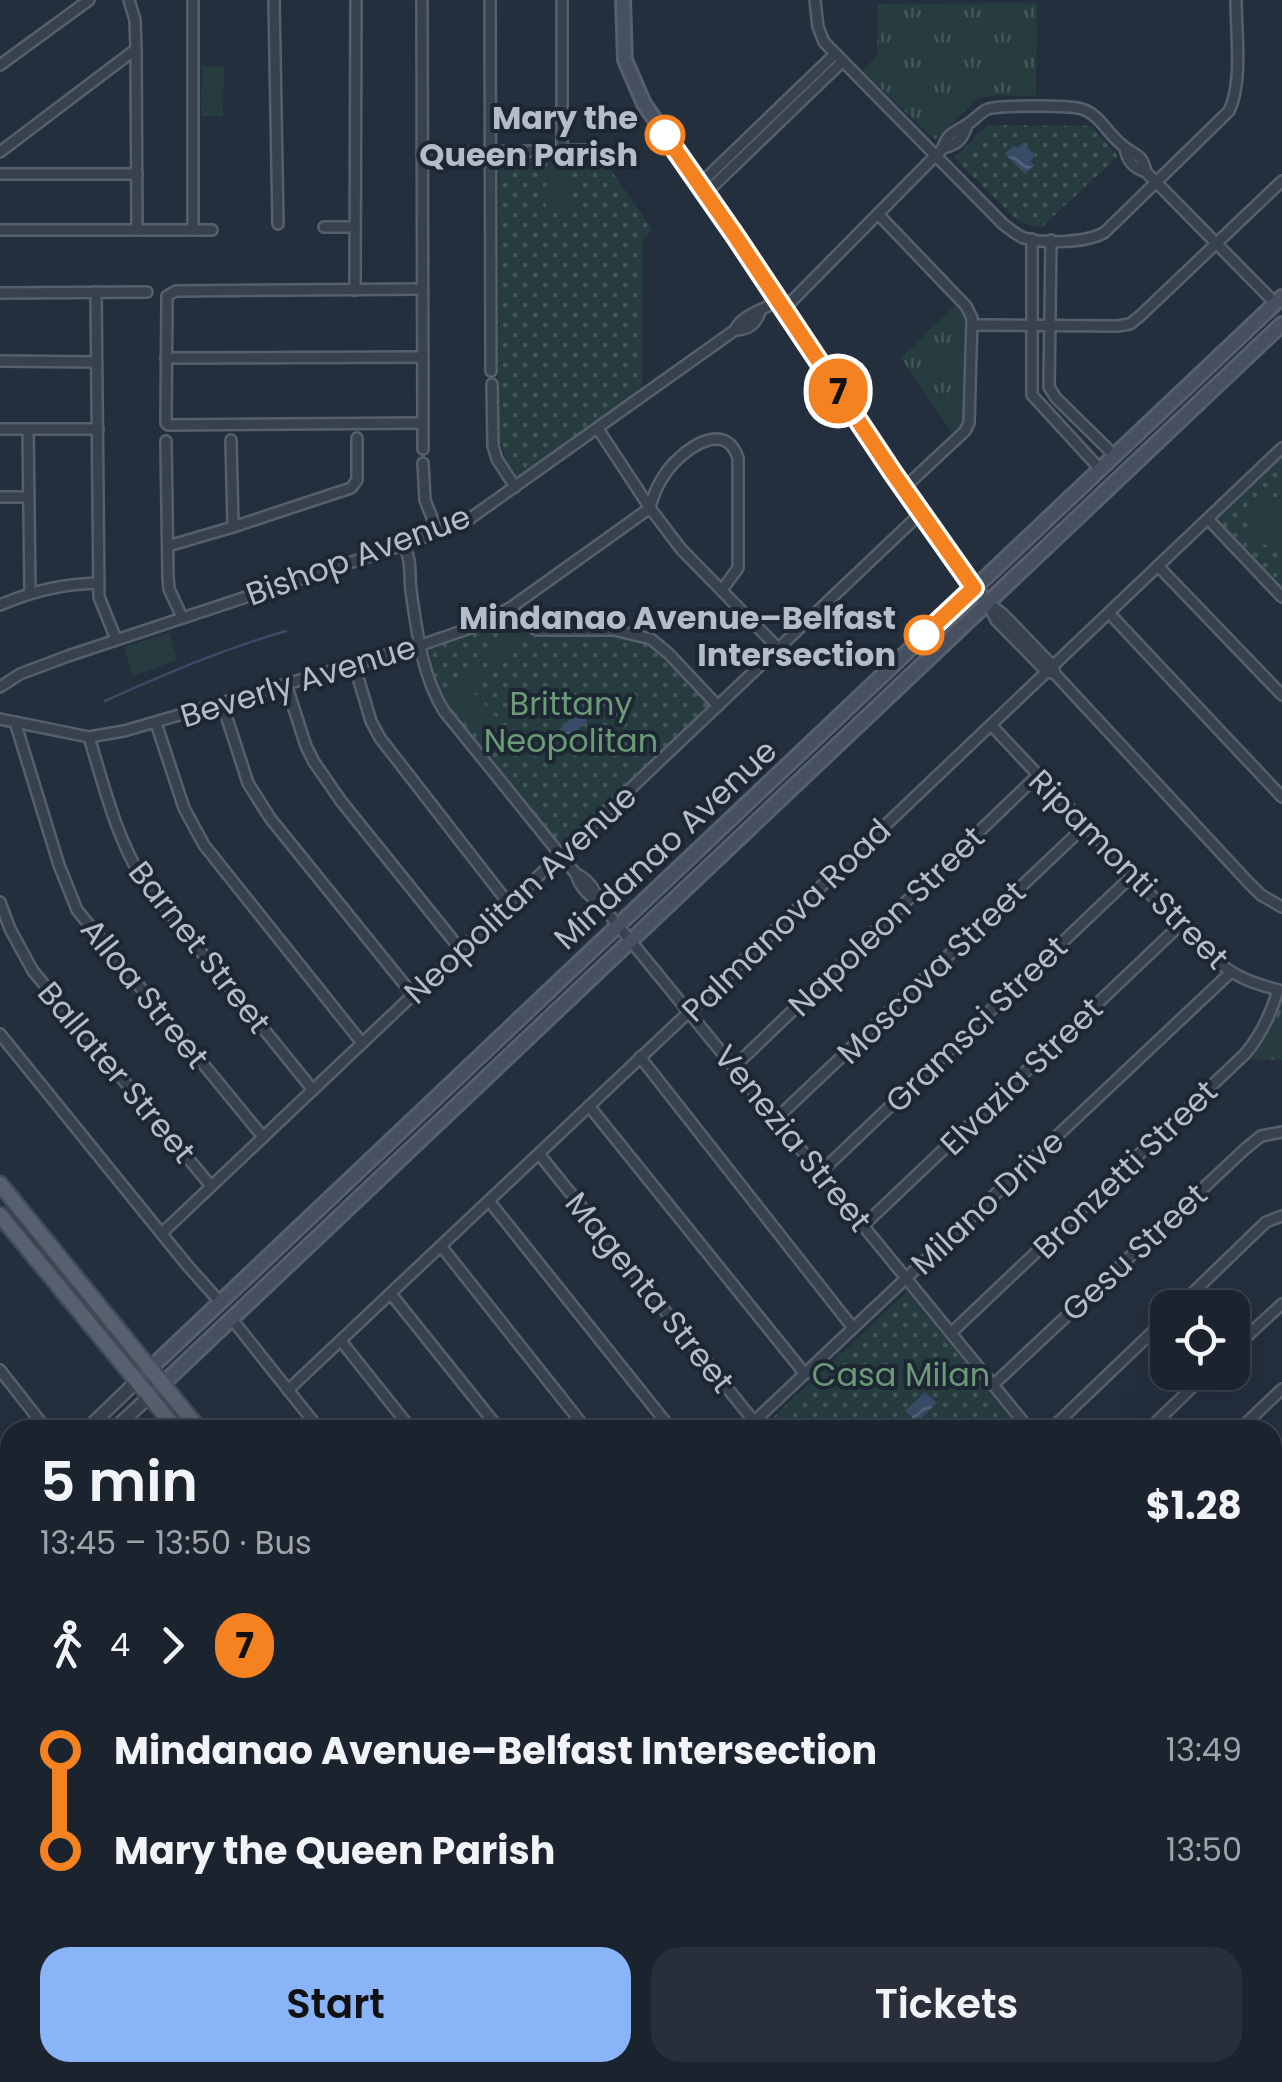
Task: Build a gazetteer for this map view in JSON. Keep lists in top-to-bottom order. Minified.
{"streets":{"main road":["Mindanao Avenue"],"street":["Bishop Avenue","Beverly Avenue","Ripamonti Street","Neopolitan Avenue","Palmanova Road","Napoleon Street","Barnet Street","Moscova Street","Alloa Street","Gramsci Street","Ballater Street","Elvazia Street","Venezia Street","Bronzetti Street","Milano Drive","Gesu Street","Magenta Street"]},"crossings":[["Bishop Avenue","Venezia Street"],["Beverly Avenue","Barnet Street"],["Beverly Avenue","Alloa Street"],["Beverly Avenue","Venezia Street"],["Mindanao Avenue","Venezia Street"],["Ripamonti Street","Palmanova Road"],["Ripamonti Street","Napoleon Street"],["Ripamonti Street","Moscova Street"],["Ripamonti Street","Gramsci Street"],["Ripamonti Street","Elvazia Street"],["Ripamonti Street","Bronzetti Street"],["Ripamonti Street","Milano Drive"],["Neopolitan Avenue","Barnet Street"],["Neopolitan Avenue","Alloa Street"],["Neopolitan Avenue","Ballater Street"],["Neopolitan Avenue","Venezia Street"],["Palmanova Road","Venezia Street"],["Palmanova Road","Magenta Street"],["Napoleon Street","Venezia Street"],["Moscova Street","Venezia Street"],["Gramsci Street","Venezia Street"],["Elvazia Street","Venezia Street"],["Venezia Street","Bronzetti Street"],["Venezia Street","Milano Drive"],["Venezia Street","Gesu Street"]],"parks":["Brittany Neopolitan","Casa Milan"],"places":["Mary the Queen Parish","Mindanao Avenue–Belfast Intersection"],"lines":["bus line 7"],"page":{"on_map":"7","heading":["5 min","13:45 – 13:50 · Bus","$1.28"],"legs":["4","7"],"list":[{"name":"Mindanao Avenue–Belfast Intersection","value":"13:49"},{"name":"Mary the Queen Parish","value":"13:50"}],"buttons":["Start","Tickets"]}}
